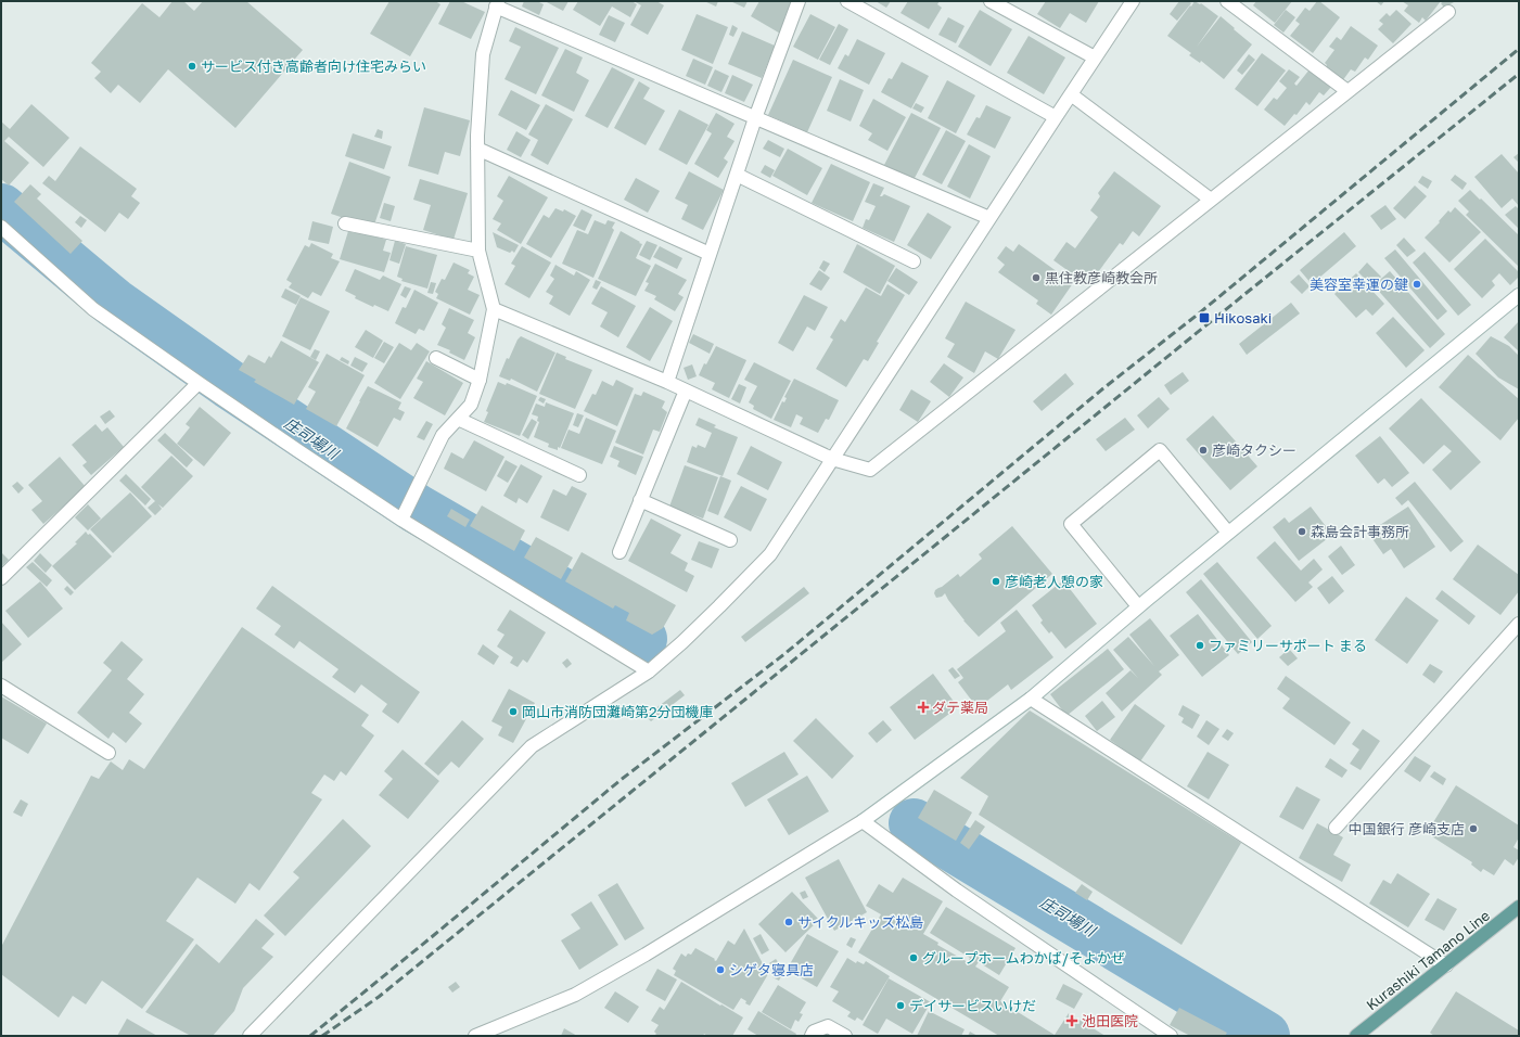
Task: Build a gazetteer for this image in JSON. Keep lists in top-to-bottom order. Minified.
{"streets":{"main road":["Kurashiki Tamano Line"]},"water":["庄司場川"],"places":{"other":["サービス付き高齢者向け住宅みらい","黒住教彦崎教会所","美容室幸運の鍵","彦崎タクシー","森島会計事務所","彦崎老人憩の家","ファミリーサポート まる","岡山市消防団灘崎第2分団機庫","中国銀行 彦崎支店","サイクルキッズ松島","グループホームわかば/そよかぜ","シゲタ寝具店","デイサービスいけだ"],"transit":["Hikosaki"],"health":["ダテ薬局","池田医院"]}}
